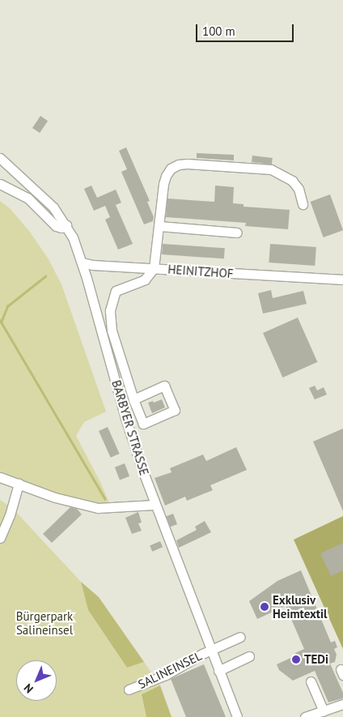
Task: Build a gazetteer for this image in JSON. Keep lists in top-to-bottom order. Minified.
{"streets":{"street":["HEINITZHOF","BARBYER STRASSE","SALINEINSEL"]},"crossings":[["HEINITZHOF","BARBYER STRASSE"],["BARBYER STRASSE","SALINEINSEL"]],"parks":["Bürgerpark Salineinsel"],"places":["Exklusiv Heimtextil","TEDi"],"scale_bar":"100 m","north":"bottom left"}
